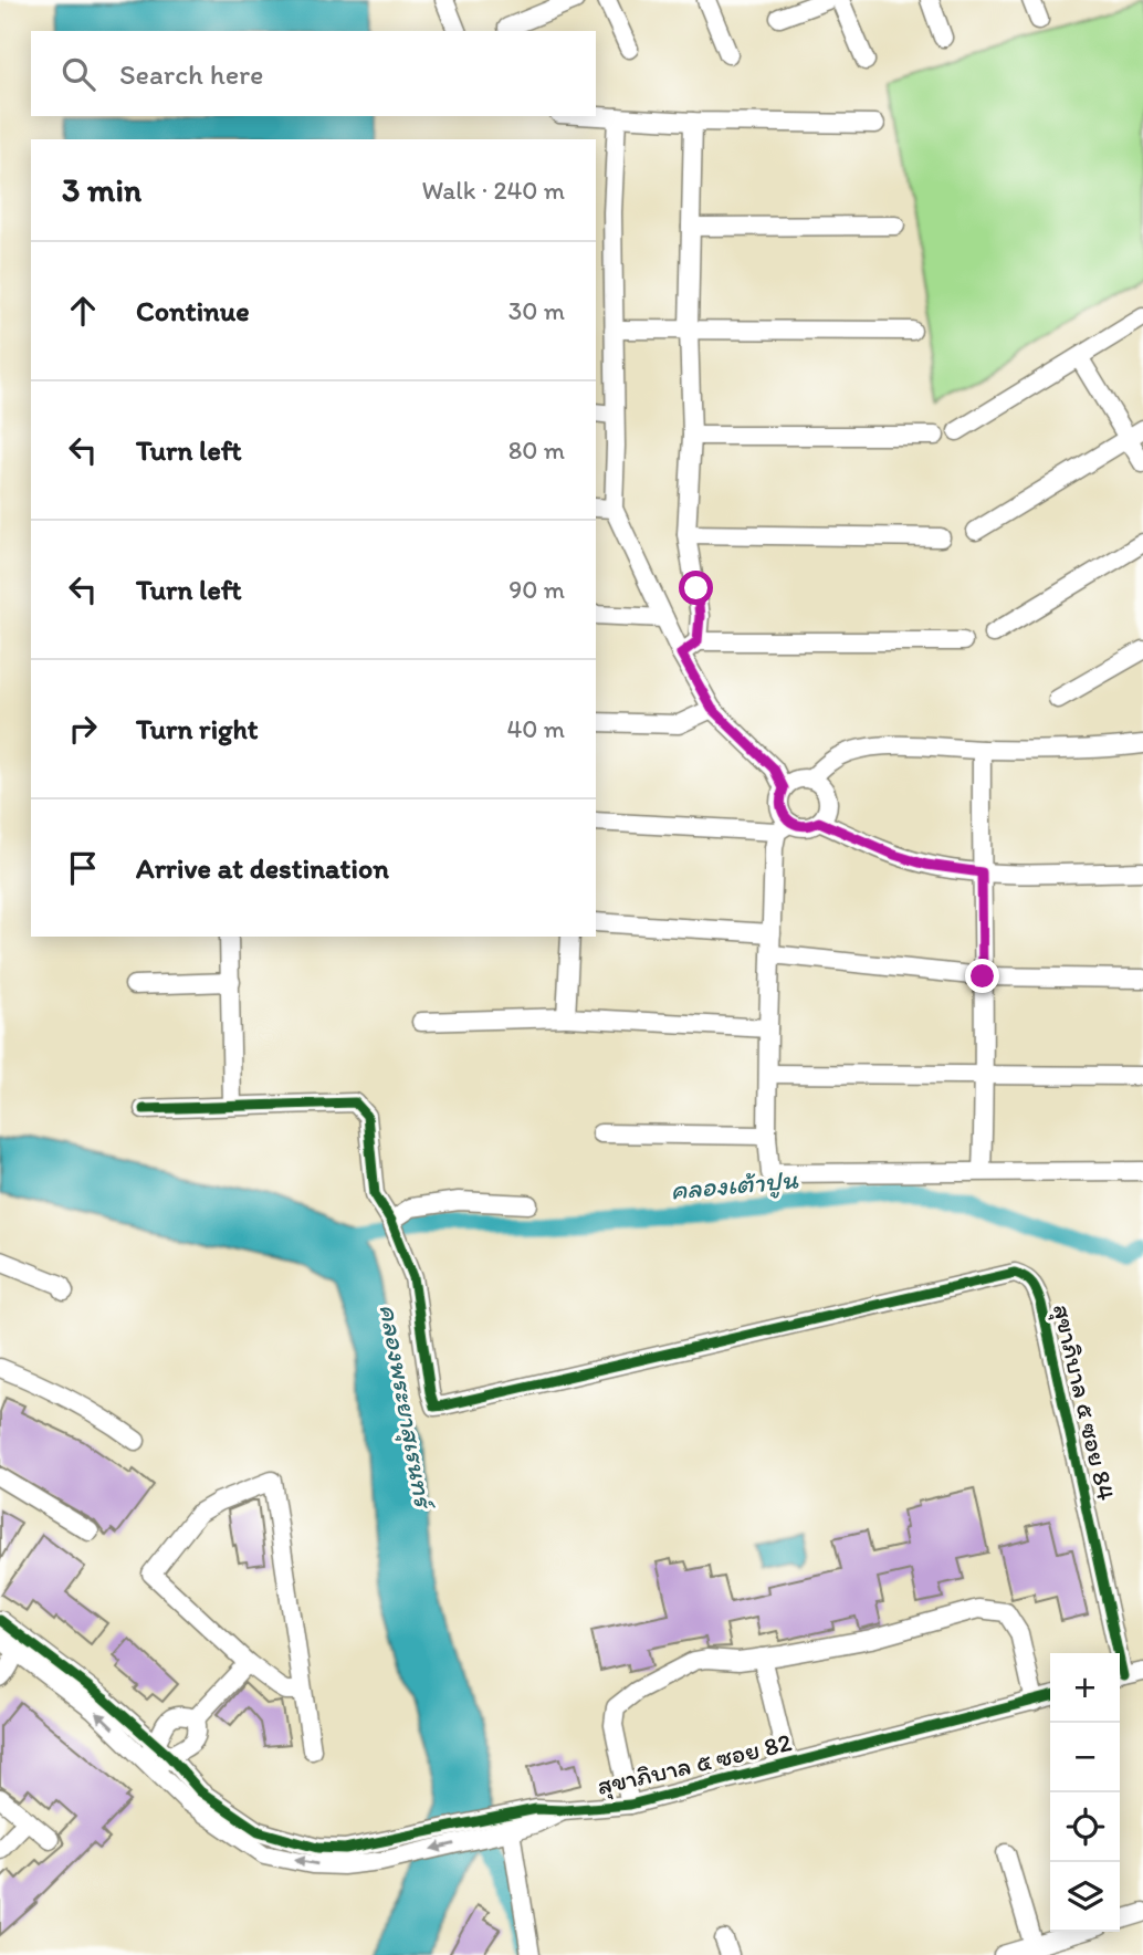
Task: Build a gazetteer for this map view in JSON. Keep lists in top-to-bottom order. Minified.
{"streets":{"street":["สุขาภิบาล ๕ ซอย 84","สุขาภิบาล ๕ ซอย 82"]},"water":["คลองเต้าปูน","คลองพระยาสุเรนทร์"],"page":{"search":"Search here","heading":["3 min","Walk · 240 m"],"list":[["Continue","30 m"],["Turn left","80 m"],["Turn left","90 m"],["Turn right","40 m"],"Arrive at destination"],"map_buttons":["+","−"]}}
